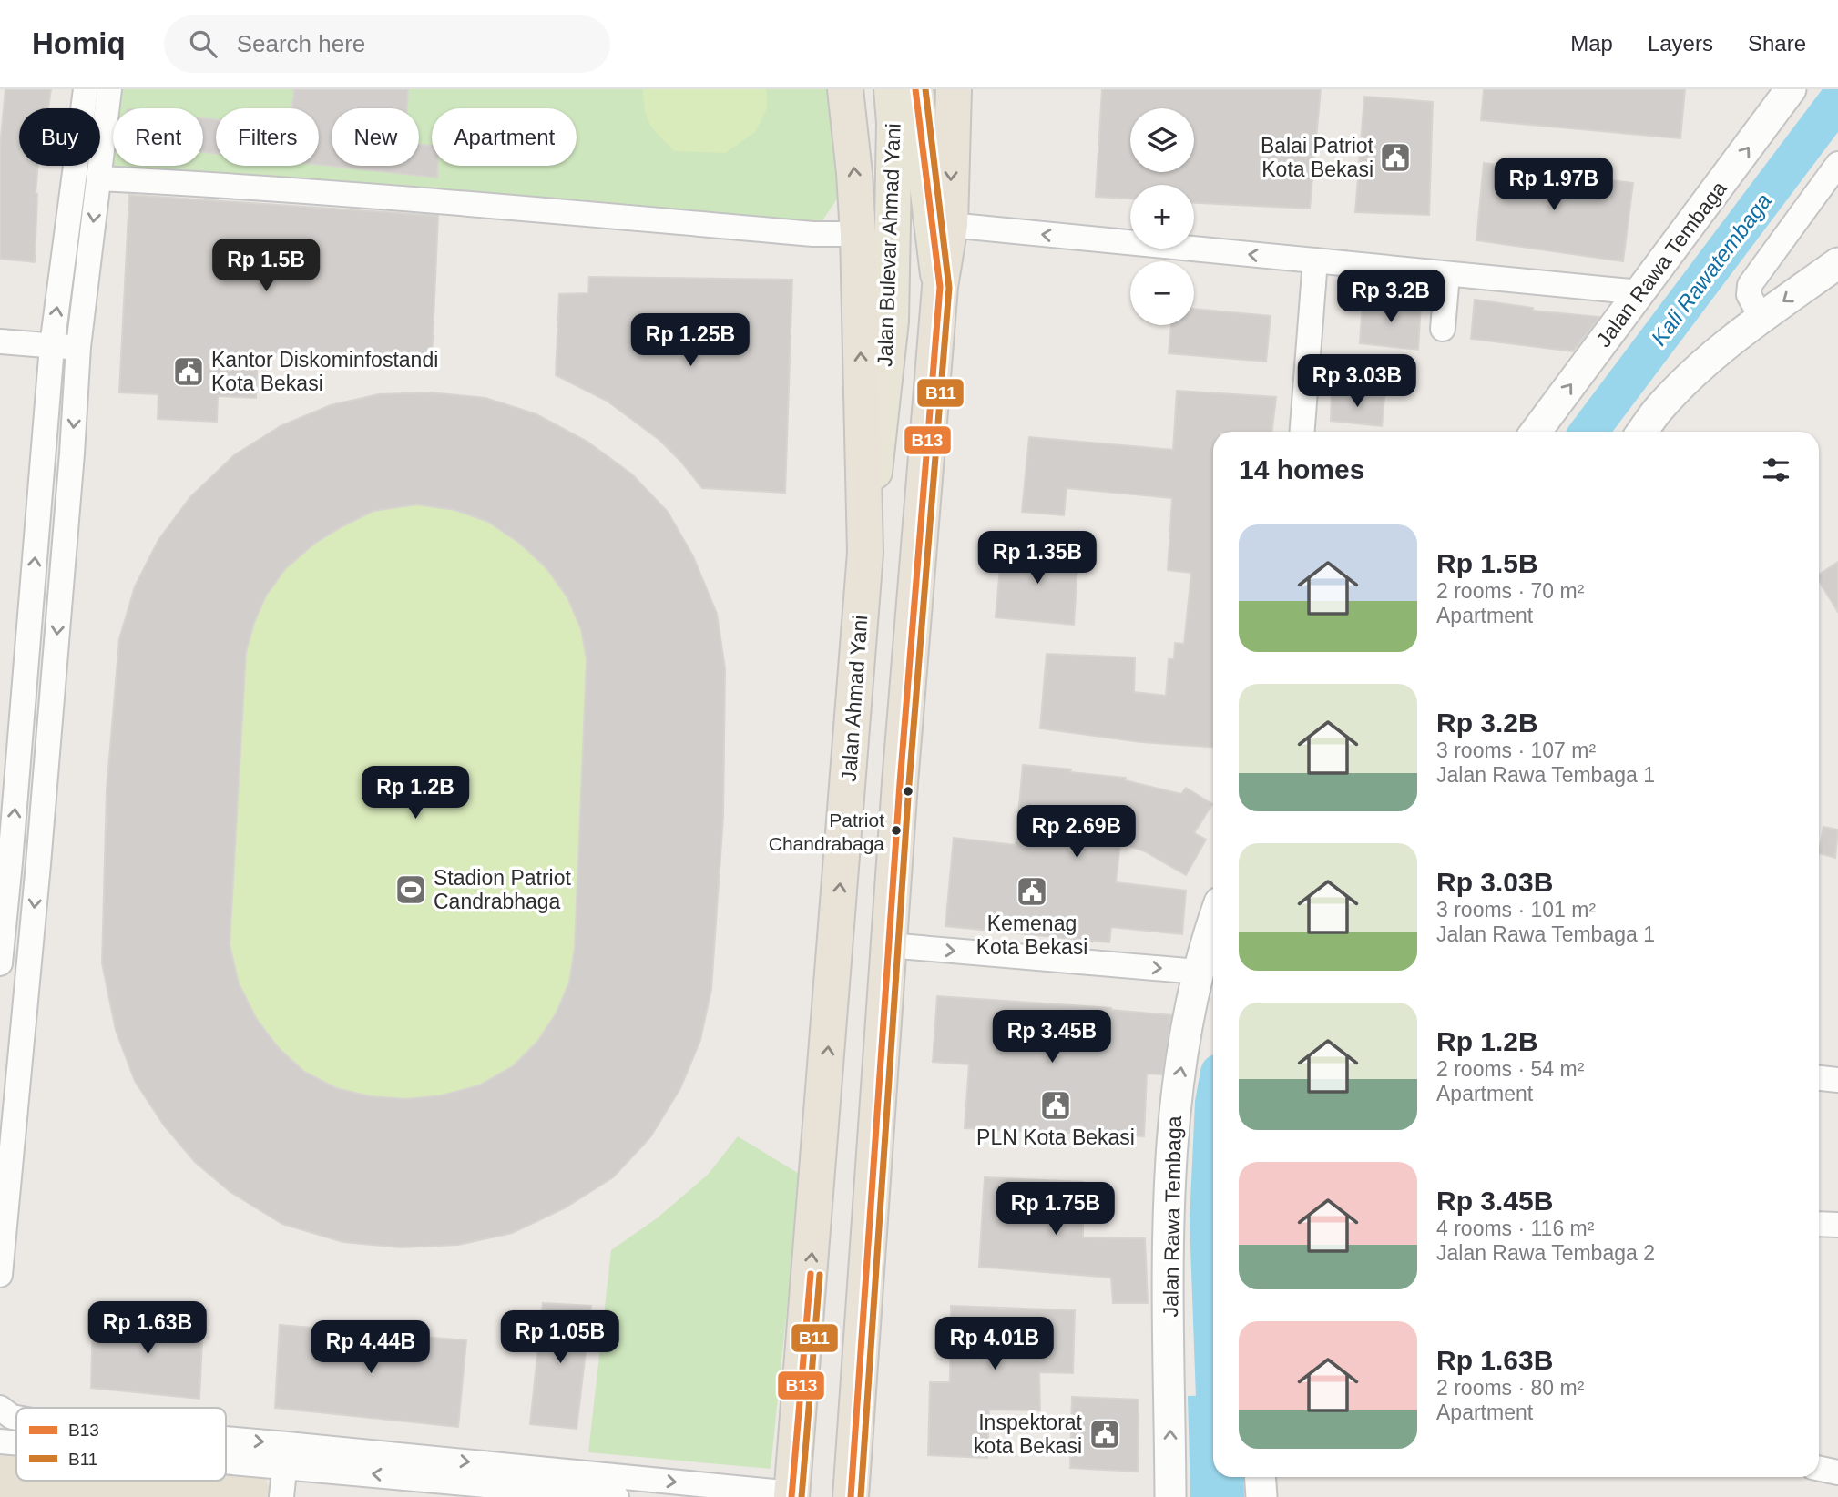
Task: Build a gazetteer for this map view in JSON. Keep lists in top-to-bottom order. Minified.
{"streets":{"highway":["Jalan Ahmad Yani"],"main road":["Jalan Bulevar Ahmad Yani"],"street":["Jalan Rawa Tembaga"]},"crossings":[["Jalan Bulevar Ahmad Yani","Jalan Ahmad Yani"]],"one_way":["Jalan Rawa Tembaga"],"water":["Kali Rawatembaga"],"places":{"public building":["Balai Patriot Kota Bekasi","Kantor Diskominfostandi Kota Bekasi","Kemenag Kota Bekasi","PLN Kota Bekasi","Inspektorat kota Bekasi"],"other":["Patriot Chandrabaga"],"sports":["Stadion Patriot Candrabhaga"]},"lines":["transit line B13","transit line B11"],"legend":["B13","B11"],"page":{"header":"Homiq","search":"Search here","nav":["Map","Layers","Share"],"map_buttons":["+","−"],"chip":["Buy","Rent","Filters","New","Apartment"],"price":["Rp 1.97B","Rp 1.5B","Rp 3.2B","Rp 1.25B","Rp 3.03B","Rp 1.35B","Rp 1.2B","Rp 2.69B","Rp 3.45B","Rp 1.75B","Rp 1.63B","Rp 1.05B","Rp 4.01B","Rp 4.44B"],"heading":"14 homes","list":[{"name":"Rp 1.5B","note":"2 rooms · 70 m² · Apartment"},{"name":"Rp 3.2B","note":"3 rooms · 107 m² · Jalan Rawa Tembaga 1"},{"name":"Rp 3.03B","note":"3 rooms · 101 m² · Jalan Rawa Tembaga 1"},{"name":"Rp 1.2B","note":"2 rooms · 54 m² · Apartment"},{"name":"Rp 3.45B","note":"4 rooms · 116 m² · Jalan Rawa Tembaga 2"},{"name":"Rp 1.63B","note":"2 rooms · 80 m² · Apartment"}]}}
